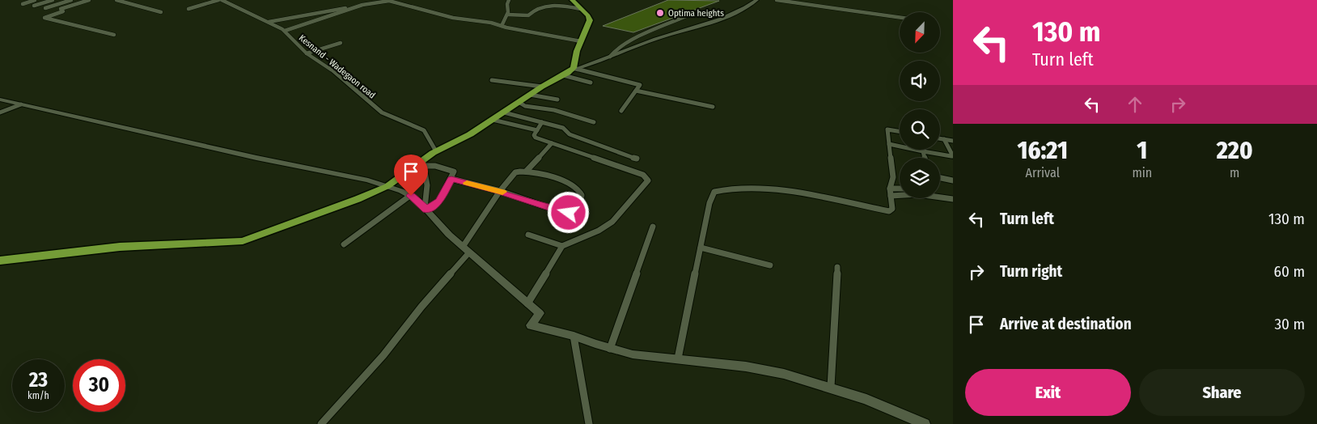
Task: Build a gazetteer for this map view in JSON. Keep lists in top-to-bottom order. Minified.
{"streets":{"street":["Kesnand - Wadegaon road"]},"places":["Optima heights"],"north":"bottom left","page":{"turn":["130 m","Turn left"],"eta":["16:21","Arrival","1","min","220","m"],"list":[{"name":"Turn left","value":"130 m"},{"name":"Turn right","value":"60 m"},{"name":"Arrive at destination","value":"30 m"}],"speed":"23 km/h","limit":"30","buttons":["Exit","Share"]}}
